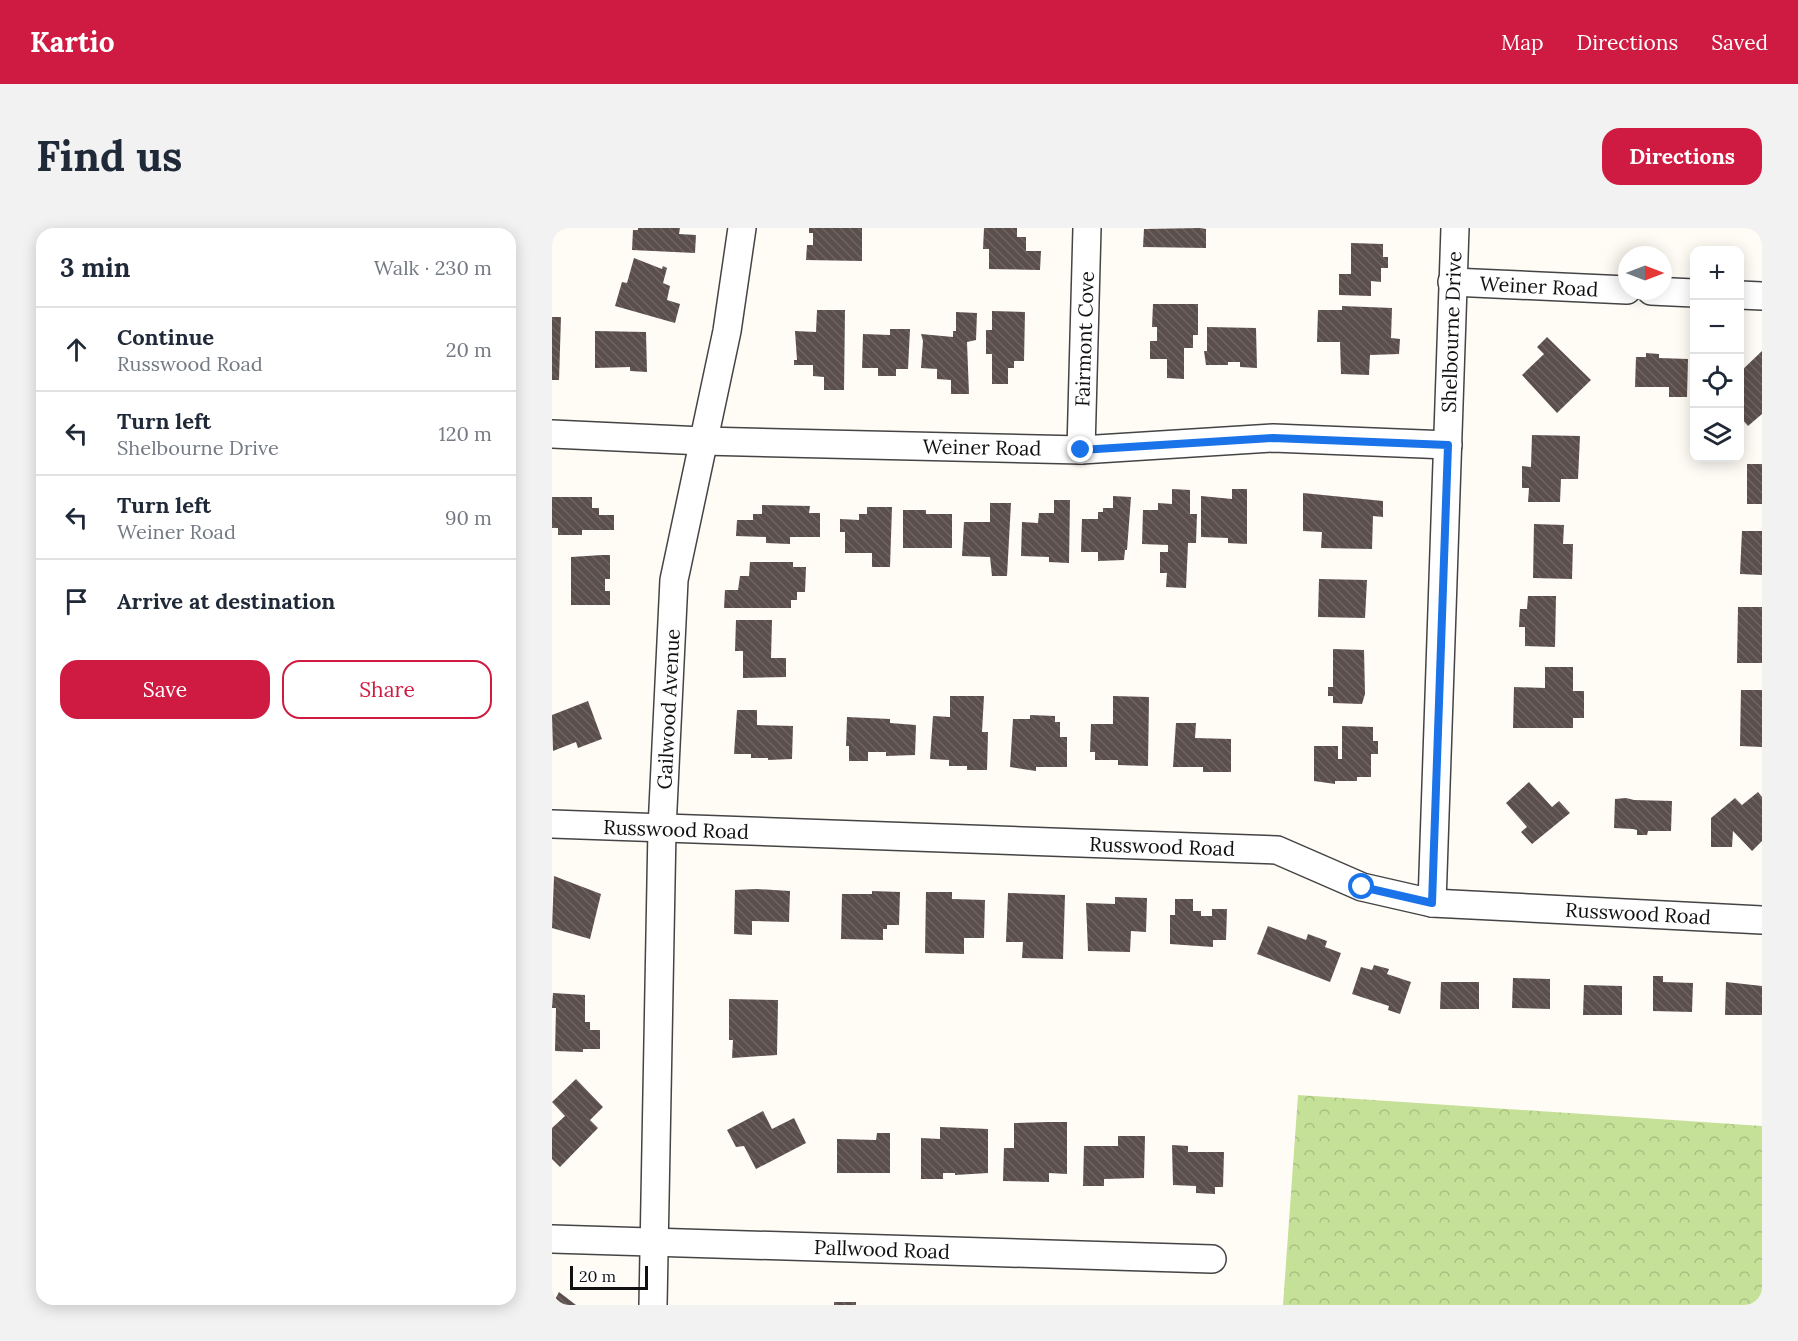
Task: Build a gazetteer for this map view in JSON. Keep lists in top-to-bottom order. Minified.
{"streets":{"street":["Weiner Road","Shelbourne Drive","Fairmont Cove","Gailwood Avenue","Russwood Road","Pallwood Road"]},"crossings":[["Weiner Road","Shelbourne Drive"],["Weiner Road","Fairmont Cove"],["Weiner Road","Gailwood Avenue"],["Shelbourne Drive","Russwood Road"],["Gailwood Avenue","Russwood Road"],["Gailwood Avenue","Pallwood Road"]],"scale_bar":"20 m","north":"right","page":{"header":"Kartio","nav":["Map","Directions","Saved"],"buttons":["Directions",["Save","Share"]],"title":"Find us","heading":["3 min","Walk · 230 m"],"map_buttons":["+","−"],"list":[["Continue","Russwood Road","20 m"],["Turn left","Shelbourne Drive","120 m"],["Turn left","Weiner Road","90 m"],"Arrive at destination"],"scale":"20 m"}}
